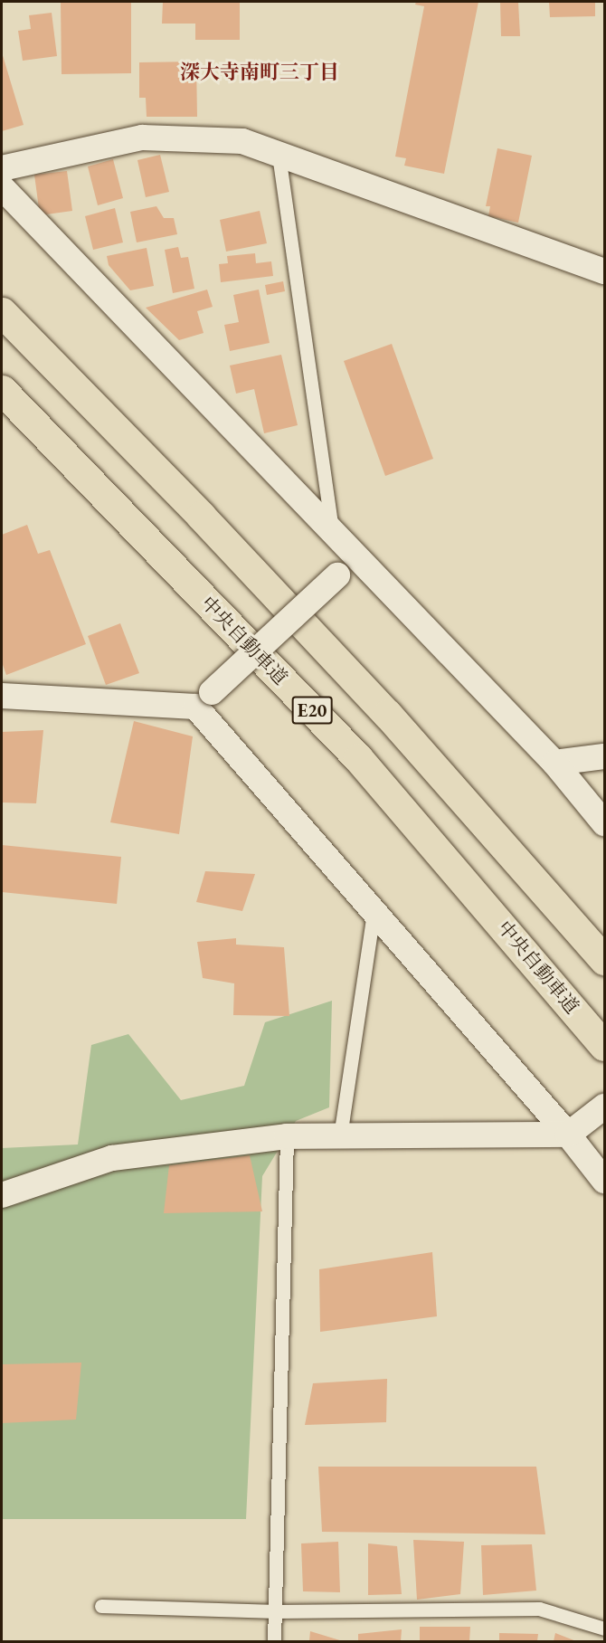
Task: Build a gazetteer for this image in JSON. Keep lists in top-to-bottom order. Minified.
{"streets":{"highway":["中央自動車道","E20"]},"districts":["深大寺南町三丁目"]}
